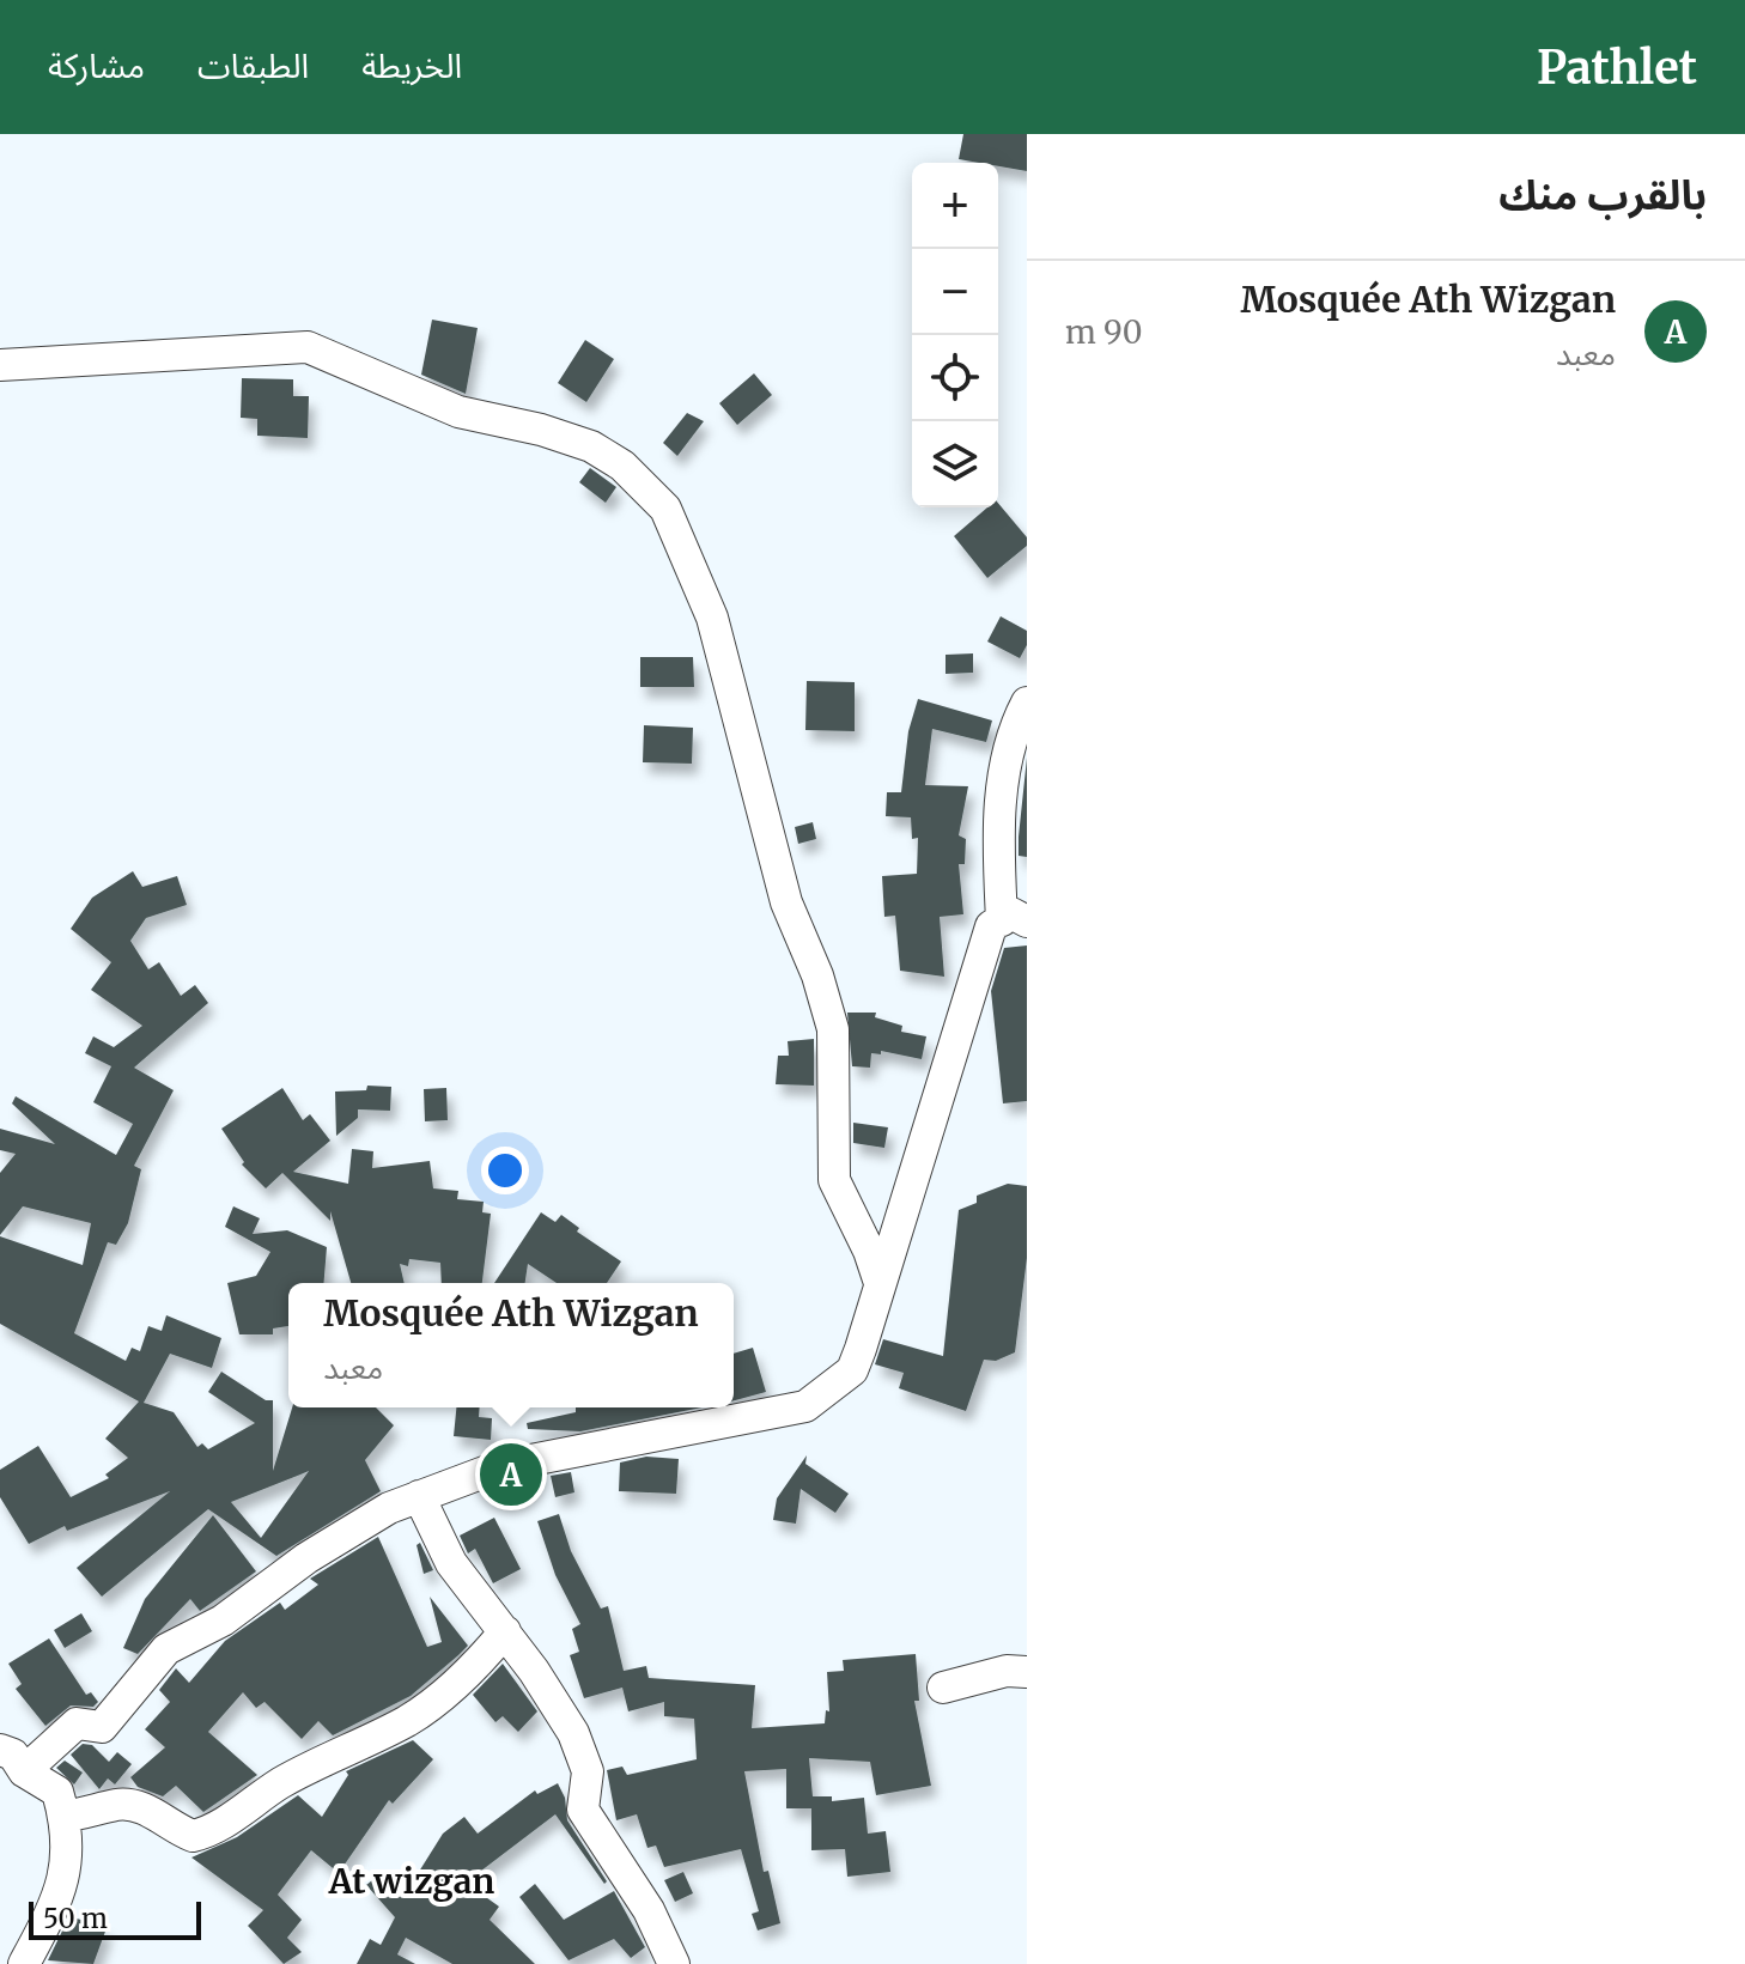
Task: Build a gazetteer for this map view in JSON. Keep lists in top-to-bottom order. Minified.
{"districts":["At wizgan"],"scale_bar":"50 m","page":{"header":"Pathlet","nav":["الخريطة","الطبقات","مشاركة"],"heading":"بالقرب منك","map_buttons":["+","−"],"list":[{"mark":"A","name":"Mosquée Ath Wizgan","note":"معبد","value":"90 m"}],"popup":["Mosquée Ath Wizgan","معبد"],"pins":"A","scale":"50 m"}}
